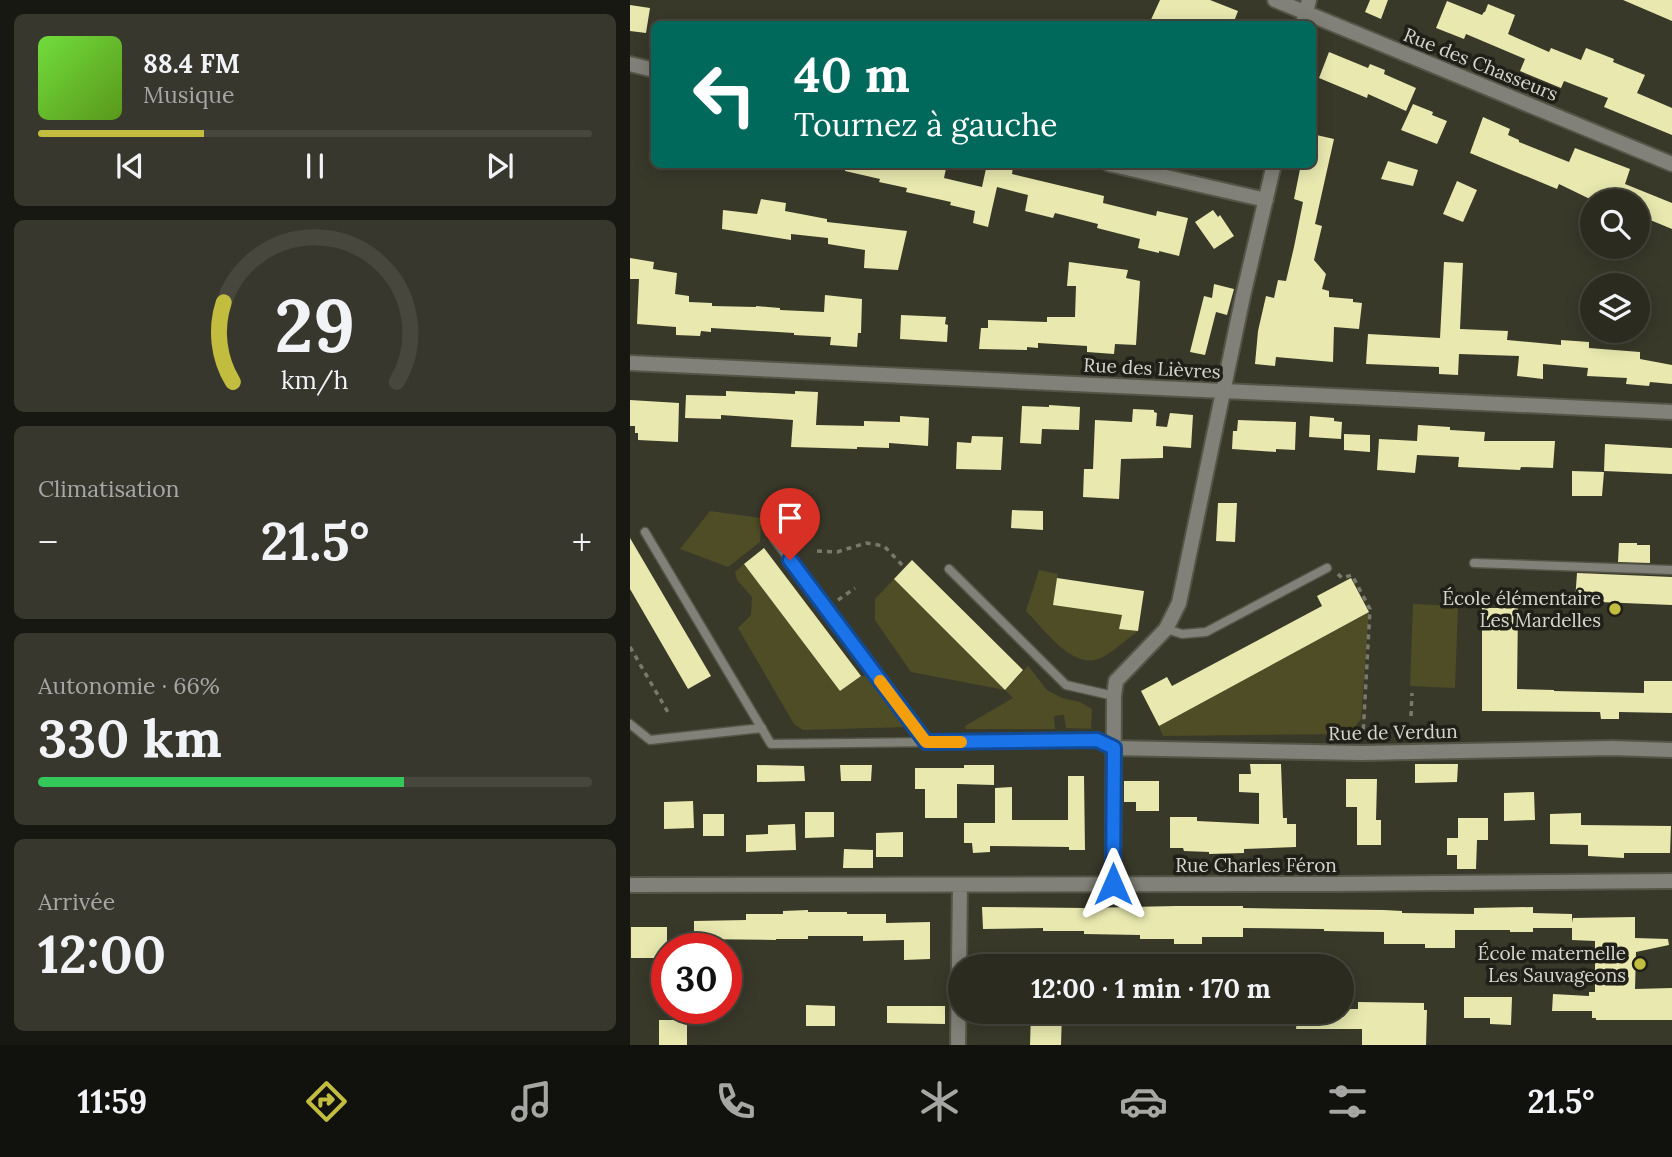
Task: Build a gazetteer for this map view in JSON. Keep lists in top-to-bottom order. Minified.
{"streets":{"street":["Rue des Chasseurs","Rue des Lièvres","Rue de Verdun","Rue Charles Féron"]},"places":["École élémentaire Les Mardelles","École maternelle Les Sauvageons"],"page":{"turn":["40 m","Tournez à gauche"],"song":["88.4 FM","Musique"],"tile":["Climatisation",["Autonomie · 66%","330 km"],["Arrivée","12:00"]],"heat":["−","21.5°","+"],"limit":"30","trip":"12:00 · 1 min · 170 m","tabs":["11:59","21.5°"],"gauge":["29","km/h"]}}
